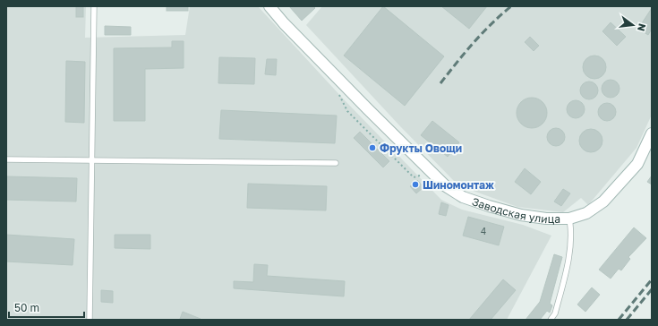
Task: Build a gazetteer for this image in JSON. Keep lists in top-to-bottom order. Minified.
{"streets":{"main road":["Заводская улица"]},"places":["Фрукты Овощи","Шиномонтаж"],"house_numbers":["4"],"scale_bar":"50 m","north":"right"}
